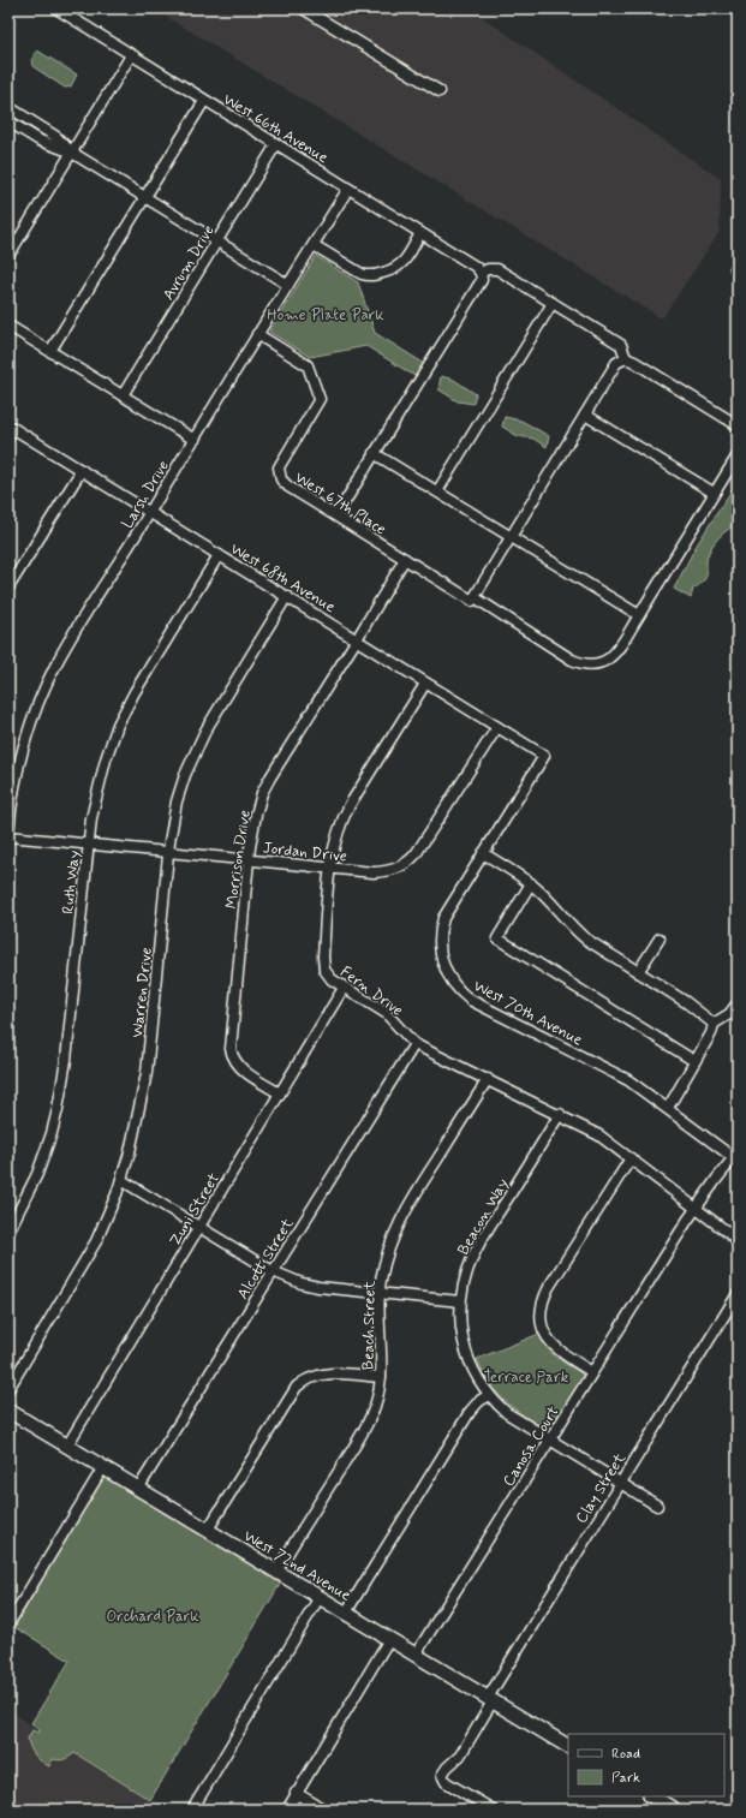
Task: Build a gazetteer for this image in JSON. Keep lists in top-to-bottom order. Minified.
{"streets":{"main road":["West 72nd Avenue"],"street":["West 66th Avenue","Avrum Drive","Larsh Drive","West 67th Place","West 68th Avenue","Jordan Drive","Morrison Drive","Ruth Way","Fern Drive","Warren Drive","West 70th Avenue","Zuni Street","Beacon Way","Alcott Street","Beach Street","Canosa Court","Clay Street"]},"crossings":[["West 66th Avenue","Avrum Drive"],["West 66th Avenue","Larsh Drive"],["Larsh Drive","West 67th Place"],["Larsh Drive","West 68th Avenue"],["Larsh Drive","Jordan Drive"],["West 67th Place","Morrison Drive"],["West 68th Avenue","Jordan Drive"],["West 68th Avenue","Morrison Drive"],["West 68th Avenue","Ruth Way"],["West 68th Avenue","Fern Drive"],["West 68th Avenue","Warren Drive"],["West 68th Avenue","West 70th Avenue"],["Jordan Drive","Morrison Drive"],["Jordan Drive","Ruth Way"],["Jordan Drive","Fern Drive"],["Jordan Drive","Warren Drive"],["Morrison Drive","Zuni Street"],["Fern Drive","Zuni Street"],["Fern Drive","Beacon Way"],["Fern Drive","Alcott Street"],["Fern Drive","Beach Street"],["Fern Drive","Canosa Court"],["West 70th Avenue","Canosa Court"],["Zuni Street","West 72nd Avenue"],["Beacon Way","Canosa Court"],["Beacon Way","Clay Street"],["Alcott Street","West 72nd Avenue"],["Beach Street","West 72nd Avenue"],["Canosa Court","West 72nd Avenue"],["Clay Street","West 72nd Avenue"]],"parks":["Home Plate Park","Terrace Park","Orchard Park"],"legend":["Road","Park"]}
